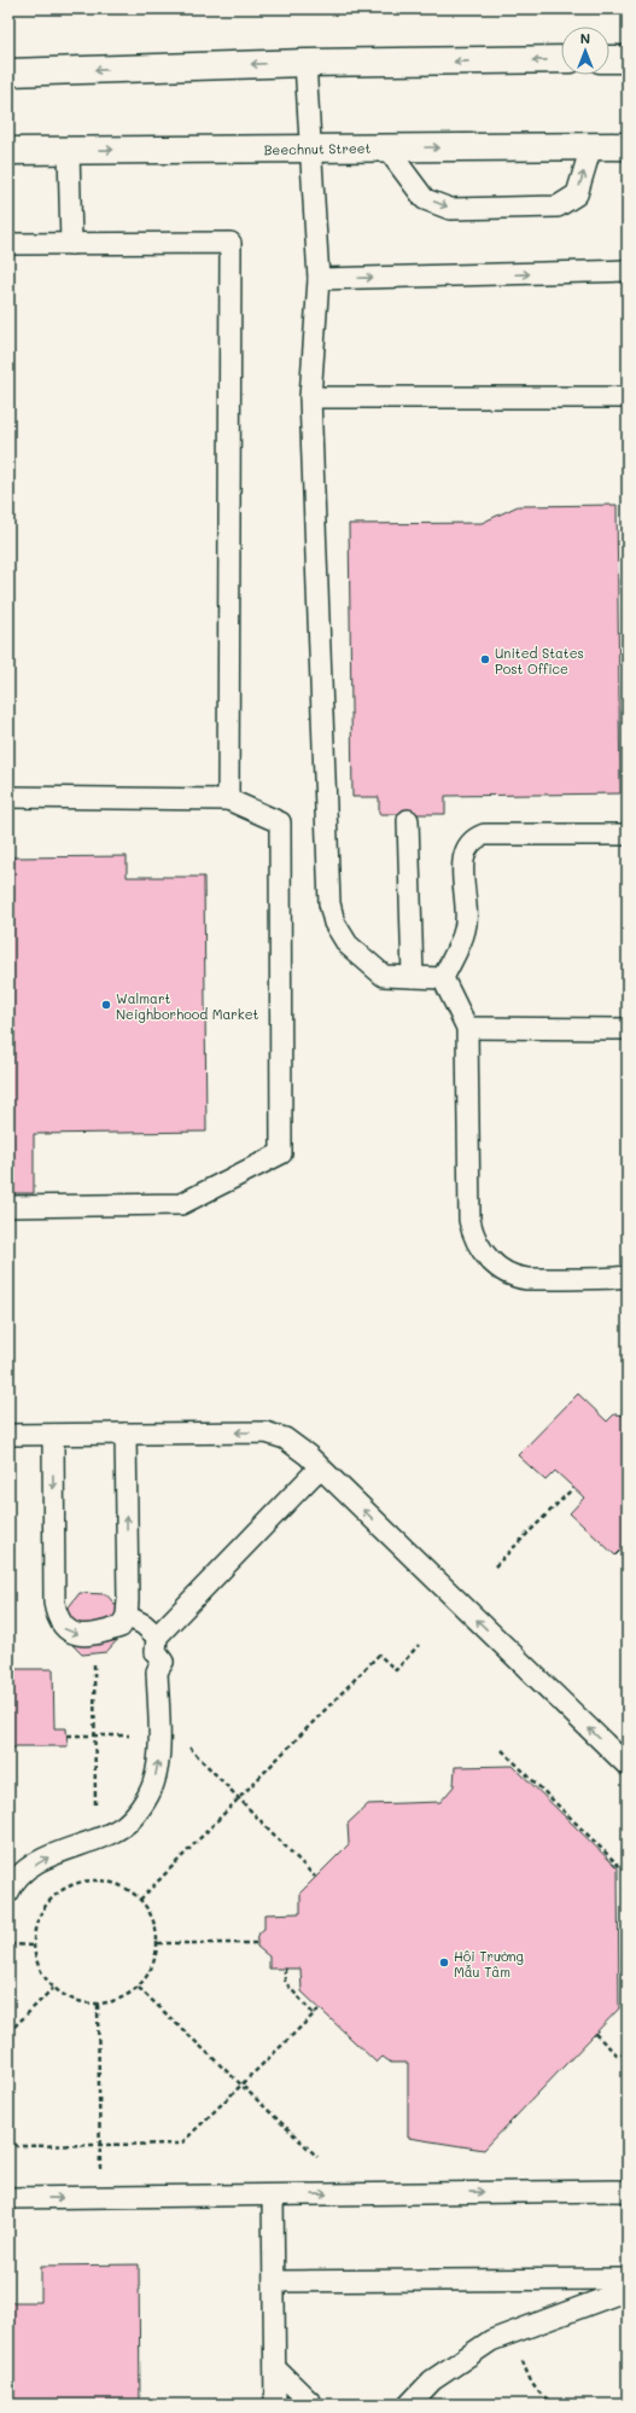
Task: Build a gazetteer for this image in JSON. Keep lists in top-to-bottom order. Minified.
{"streets":{"main road":["Beechnut Street"]},"places":["United States Post Office","Walmart Neighborhood Market","Hội Trường Mẫu Tâm"],"north":"top"}
